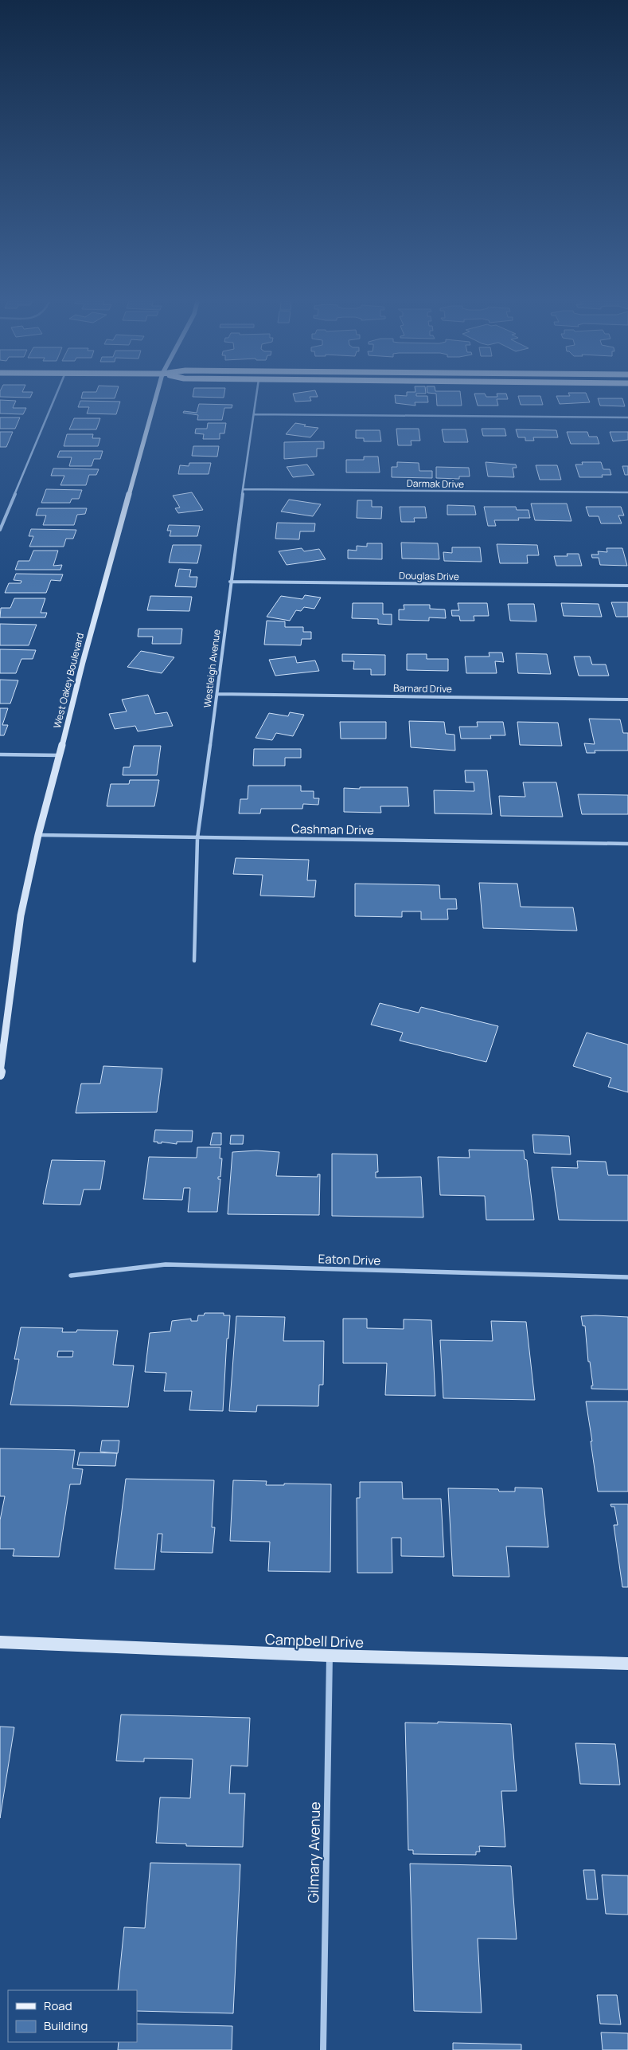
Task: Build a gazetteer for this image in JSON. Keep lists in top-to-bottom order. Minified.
{"streets":{"main road":["West Oakey Boulevard","Campbell Drive"],"street":["Darmak Drive","Douglas Drive","Westleigh Avenue","Barnard Drive","Cashman Drive","Eaton Drive","Gilmary Avenue"]},"crossings":[["Darmak Drive","Westleigh Avenue"],["Douglas Drive","Westleigh Avenue"],["Westleigh Avenue","Barnard Drive"],["Westleigh Avenue","Cashman Drive"],["West Oakey Boulevard","Cashman Drive"],["Campbell Drive","Gilmary Avenue"]],"legend":["Road","Building"]}
